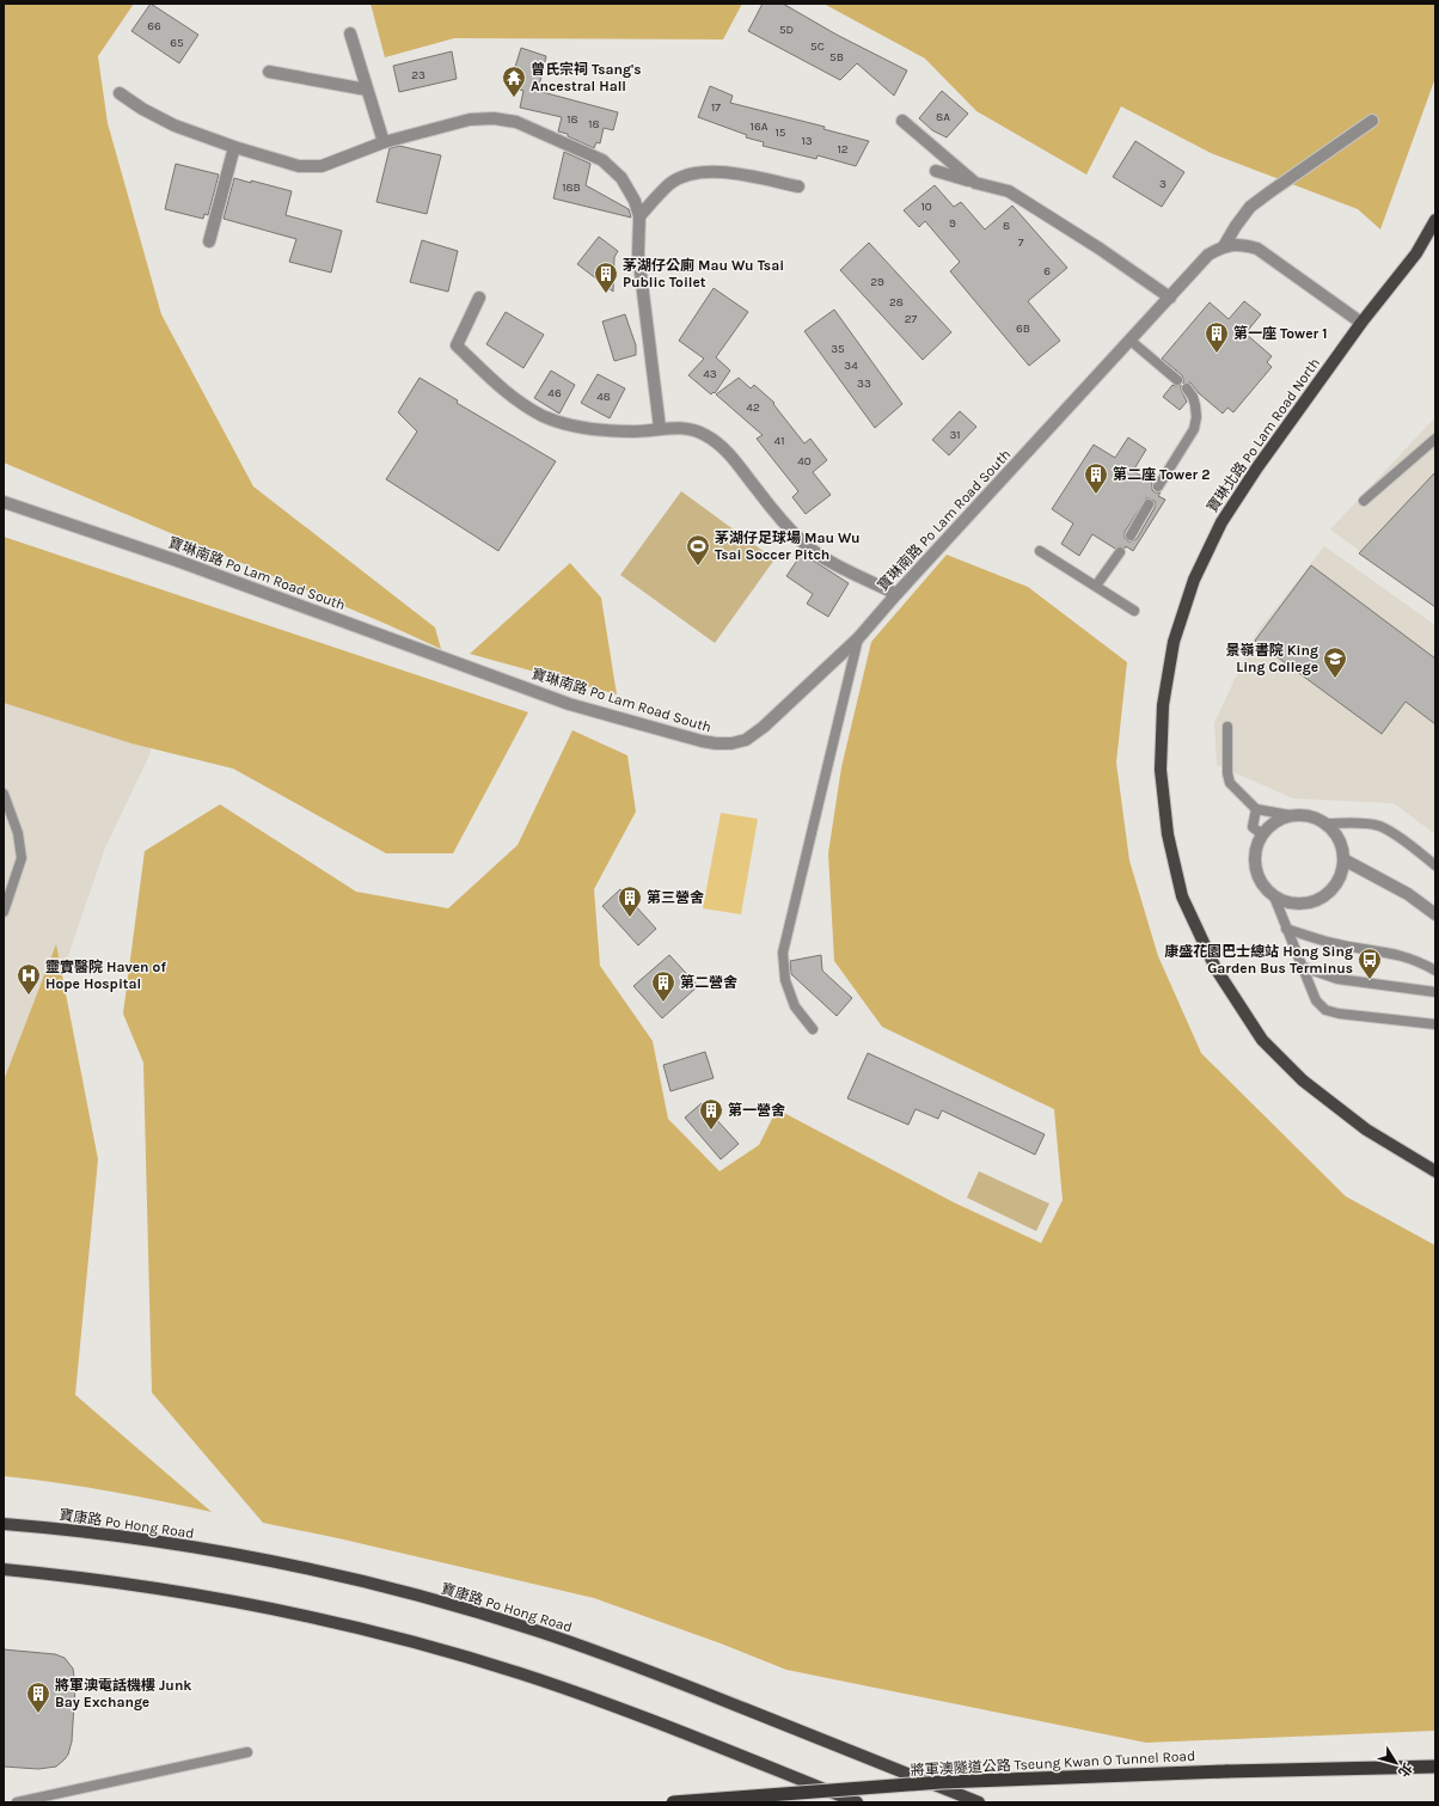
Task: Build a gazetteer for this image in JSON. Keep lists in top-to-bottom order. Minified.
{"streets":{"highway":["將軍澳隧道公路 Tseung Kwan O Tunnel Road"],"main road":["寶琳北路 Po Lam Road North","寶康路 Po Hong Road"],"street":["寶琳南路 Po Lam Road South"]},"places":{"temple":["曾氏宗祠 Tsang's Ancestral Hall"],"building":["茅湖仔公廁 Mau Wu Tsai Public Toilet","第一座 Tower 1","第二座 Tower 2","第三營舍","第二營舍","第一營舍","將軍澳電話機樓 Junk Bay Exchange"],"sports":["茅湖仔足球場 Mau Wu Tsai Soccer Pitch"],"school or university":["景嶺書院 King Ling College"],"bus stop":["康盛花園巴士總站 Hong Sing Garden Bus Terminus"],"hospital":["靈實醫院 Haven of Hope Hospital"]},"house_numbers":["66","5D","65","5C","5B","23","17","8A","18","18","16A","15","13","12","3","18B","10","9","8","7","6","29","28","27","6B","35","34","43","33","46","48","42","31","41","40"],"north":"bottom right"}
